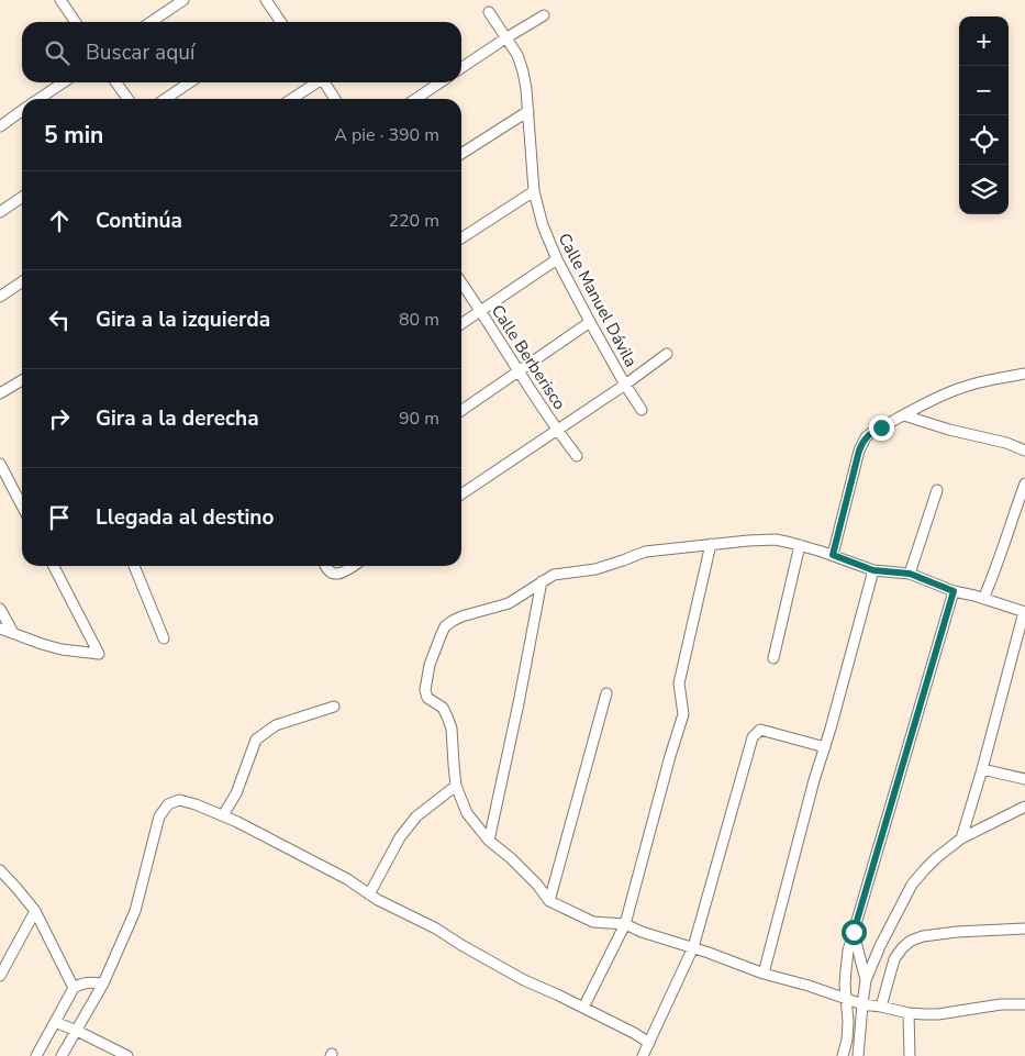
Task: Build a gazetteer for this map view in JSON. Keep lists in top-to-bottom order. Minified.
{"streets":{"street":["Calle Manuel Dávila","Calle Berberisco"]},"page":{"map_buttons":["+","−"],"search":"Buscar aquí","heading":["5 min","A pie · 390 m"],"list":[["Continúa","220 m"],["Gira a la izquierda","80 m"],["Gira a la derecha","90 m"],"Llegada al destino"]}}
